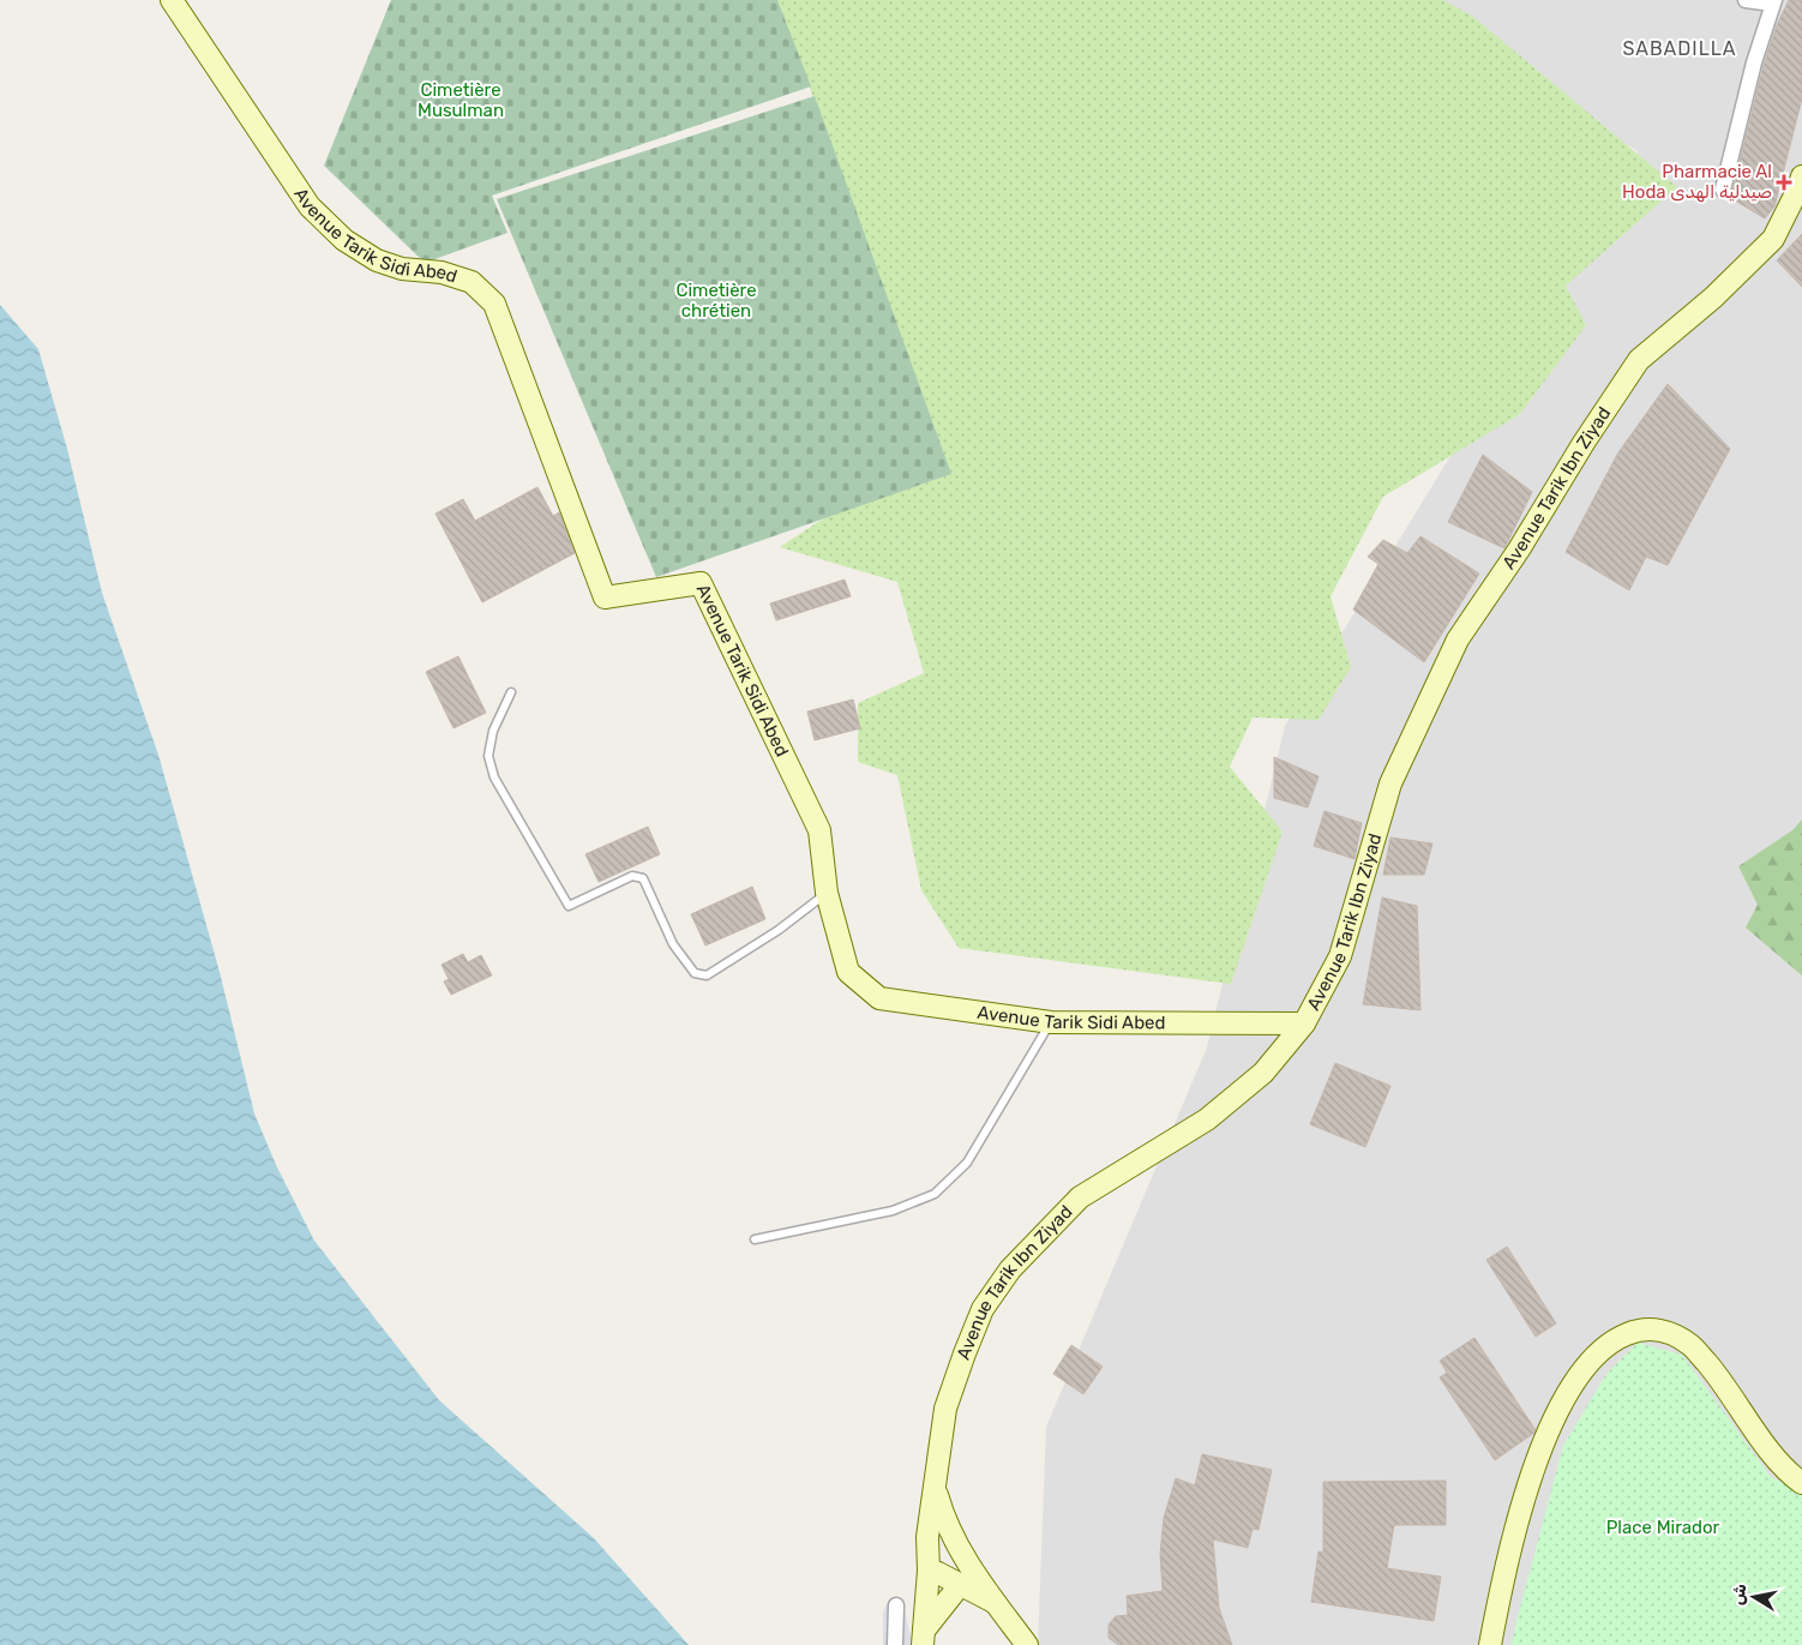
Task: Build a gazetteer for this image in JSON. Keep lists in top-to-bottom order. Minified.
{"streets":{"street":["Avenue Tarik Sidi Abed","Avenue Tarik Ibn Ziyad"]},"crossings":[["Avenue Tarik Sidi Abed","Avenue Tarik Ibn Ziyad"]],"districts":["SABADILLA"],"parks":["Cimetière Musulman","Cimetière chrétien","Place Mirador"],"places":{"health":["Pharmacie Al Hoda صيدلية الهدى"]},"north":"left"}
